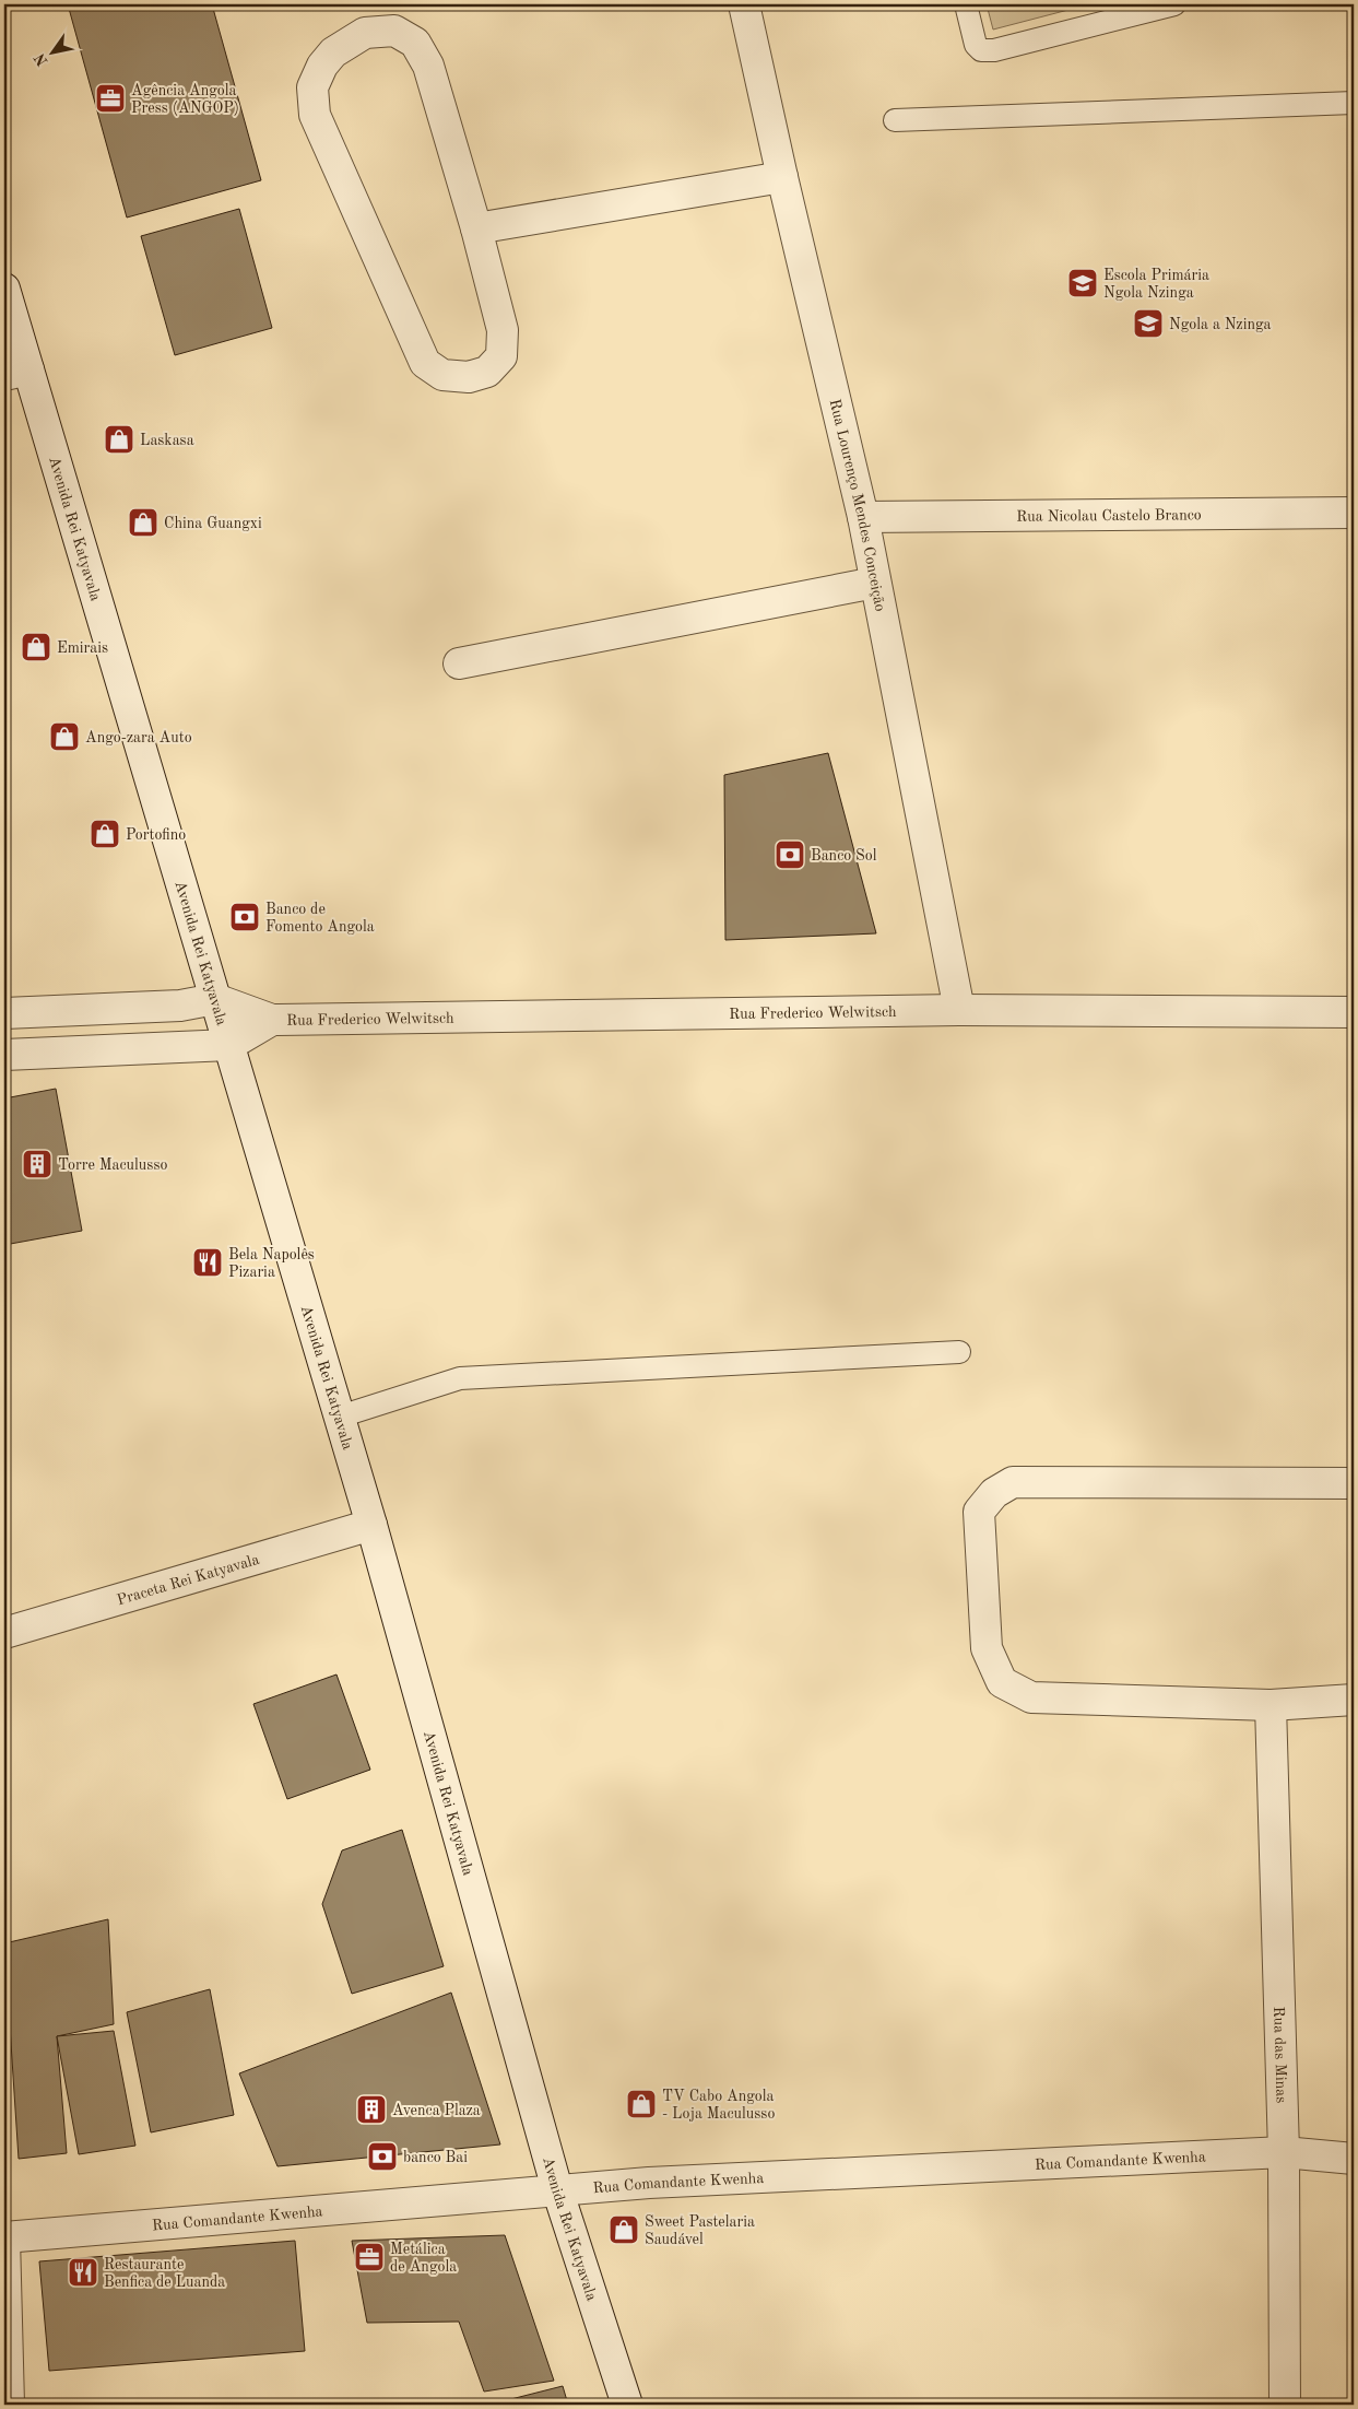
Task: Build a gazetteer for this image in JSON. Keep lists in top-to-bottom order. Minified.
{"streets":{"street":["Rua Lourenço Mendes Conceição","Rua Nicolau Castelo Branco","Avenida Rei Katyavala","Rua Frederico Welwitsch","Praceta Rei Katyavala","Rua das Minas","Rua Comandante Kwenha"]},"crossings":[["Rua Lourenço Mendes Conceição","Rua Nicolau Castelo Branco"],["Rua Lourenço Mendes Conceição","Rua Frederico Welwitsch"],["Avenida Rei Katyavala","Rua Frederico Welwitsch"],["Avenida Rei Katyavala","Praceta Rei Katyavala"],["Avenida Rei Katyavala","Rua Comandante Kwenha"],["Rua das Minas","Rua Comandante Kwenha"]],"places":{"office":["Agência Angola Press (ANGOP)","Metálica de Angola"],"school or university":["Escola Primária Ngola Nzinga","Ngola a Nzinga"],"shop":["Laskasa","China Guangxi","Emirais","Ango-zara Auto","Portofino","TV Cabo Angola - Loja Maculusso","Sweet Pastelaria Saudável"],"bank":["Banco Sol","Banco de Fomento Angola","banco Bai"],"building":["Torre Maculusso","Avenca Plaza"],"restaurant":["Bela Napolês Pizaria","Restaurante Benfica de Luanda"]},"north":"bottom left"}
